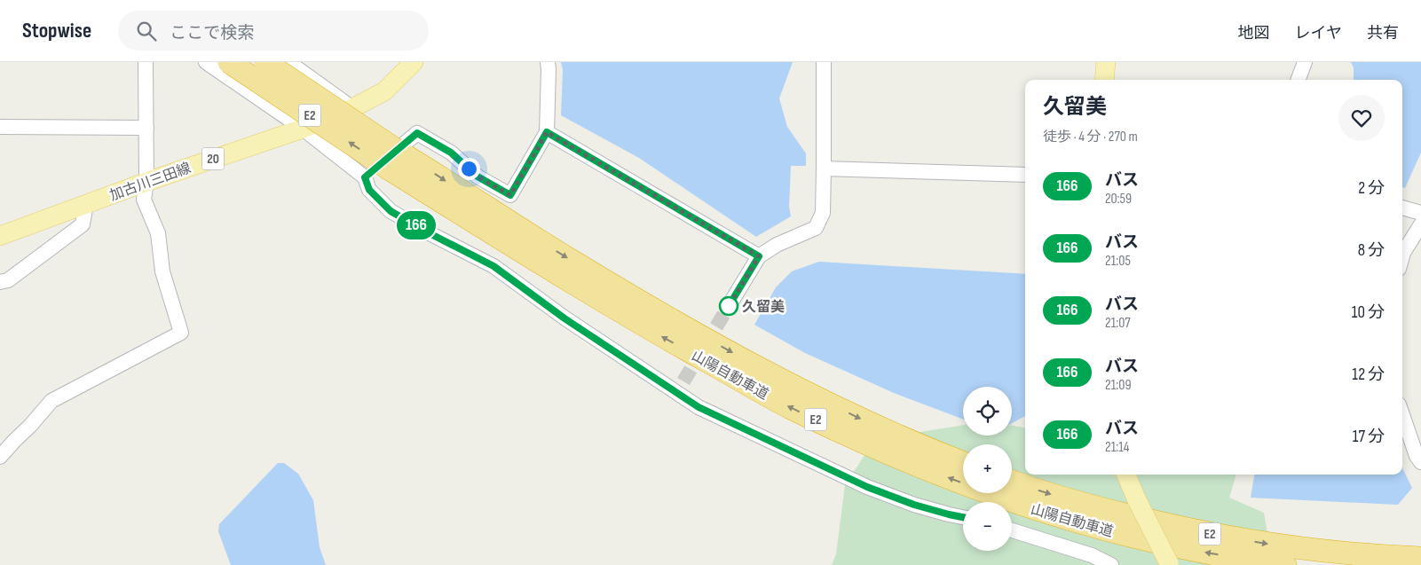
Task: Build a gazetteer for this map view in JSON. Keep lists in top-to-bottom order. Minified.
{"streets":{"highway":["E2","山陽自動車道"],"main road":["20","加古川三田線"]},"places":["久留美"],"lines":["bus line 166"],"page":{"header":"Stopwise","search":"ここで検索","nav":["地図","レイヤ","共有"],"on_map":"166","heading":["久留美","徒歩 · 4 分 · 270 m"],"list":[{"mark":"166","name":"バス","note":"20:59","value":"2 分"},{"mark":"166","name":"バス","note":"21:05","value":"8 分"},{"mark":"166","name":"バス","note":"21:07","value":"10 分"},{"mark":"166","name":"バス","note":"21:09","value":"12 分"},{"mark":"166","name":"バス","note":"21:14","value":"17 分"}],"map_buttons":["+","−"]}}
